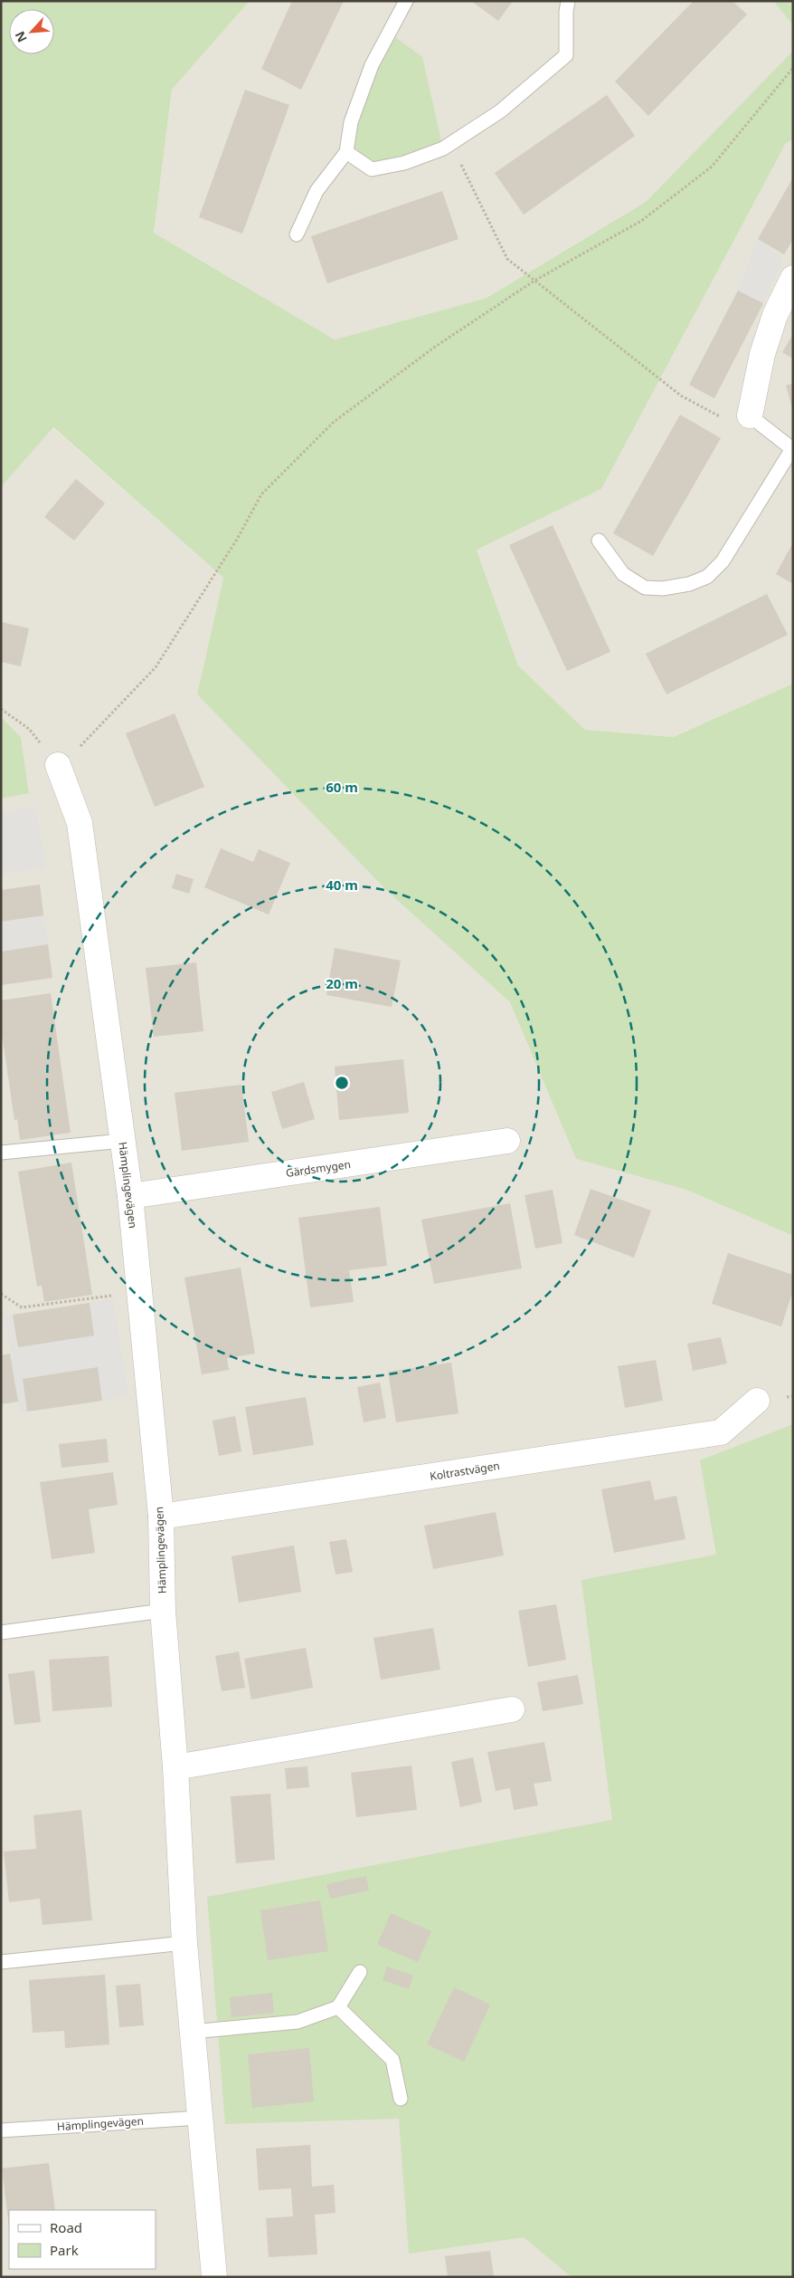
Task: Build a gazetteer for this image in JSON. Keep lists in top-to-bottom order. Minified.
{"streets":{"street":["Gärdsmygen","Hämplingevägen","Koltrastvägen"]},"crossings":[["Gärdsmygen","Hämplingevägen"],["Hämplingevägen","Koltrastvägen"]],"legend":["Road","Park"],"north":"bottom left","rings":["60 m","40 m","20 m"]}
